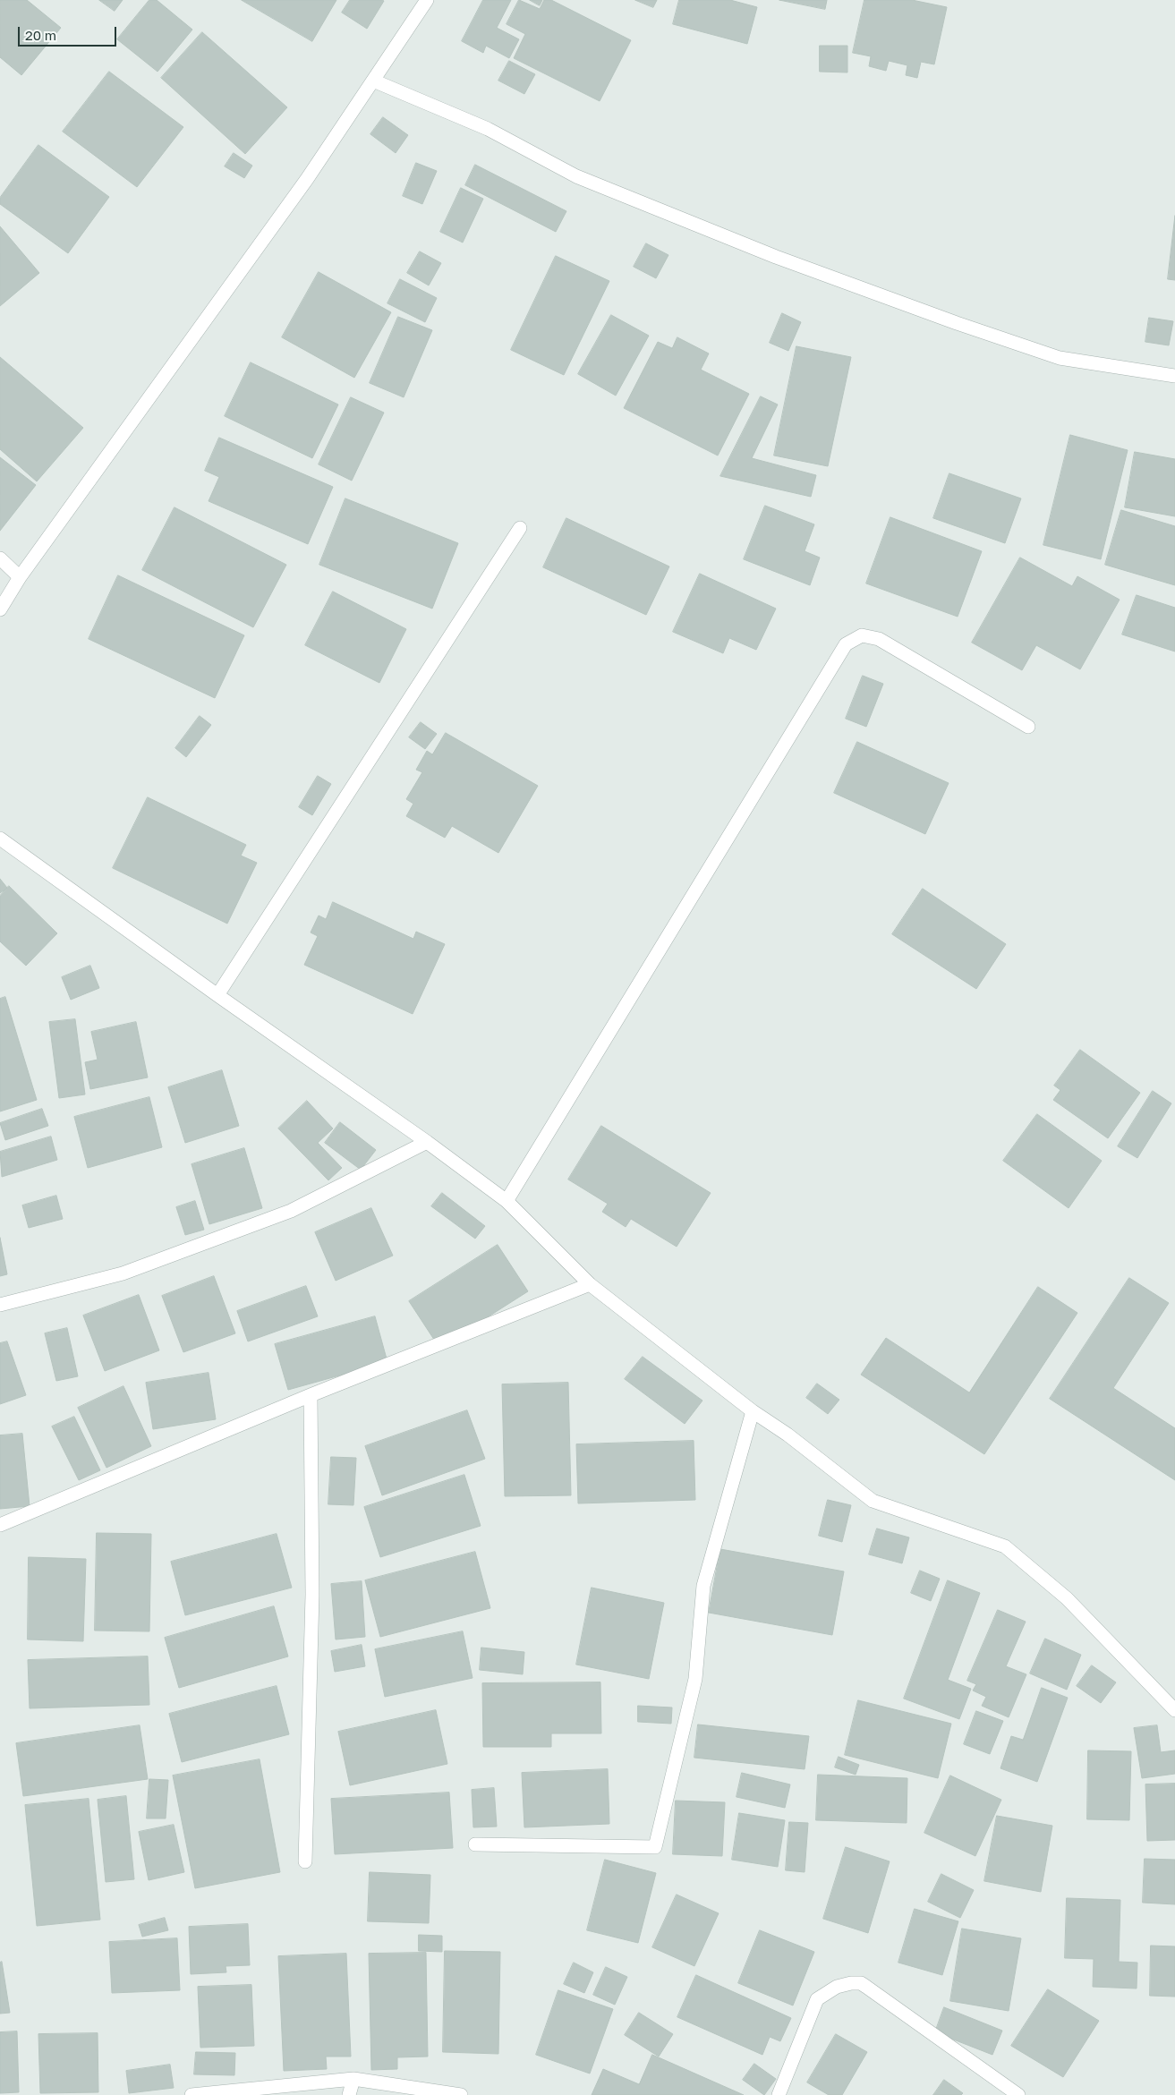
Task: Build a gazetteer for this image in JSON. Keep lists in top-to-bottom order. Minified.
{"scale_bar":"20 m"}
